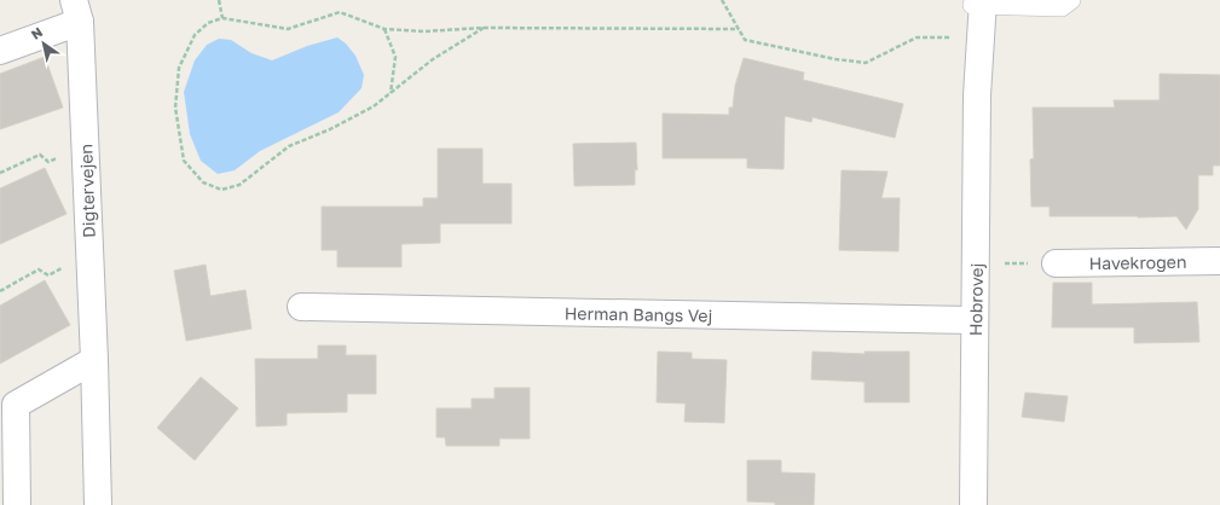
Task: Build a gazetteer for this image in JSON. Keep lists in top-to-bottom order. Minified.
{"streets":{"street":["Digtervejen","Havekrogen","Hobrovej","Herman Bangs Vej"]},"crossings":[["Hobrovej","Herman Bangs Vej"]],"north":"top left"}
